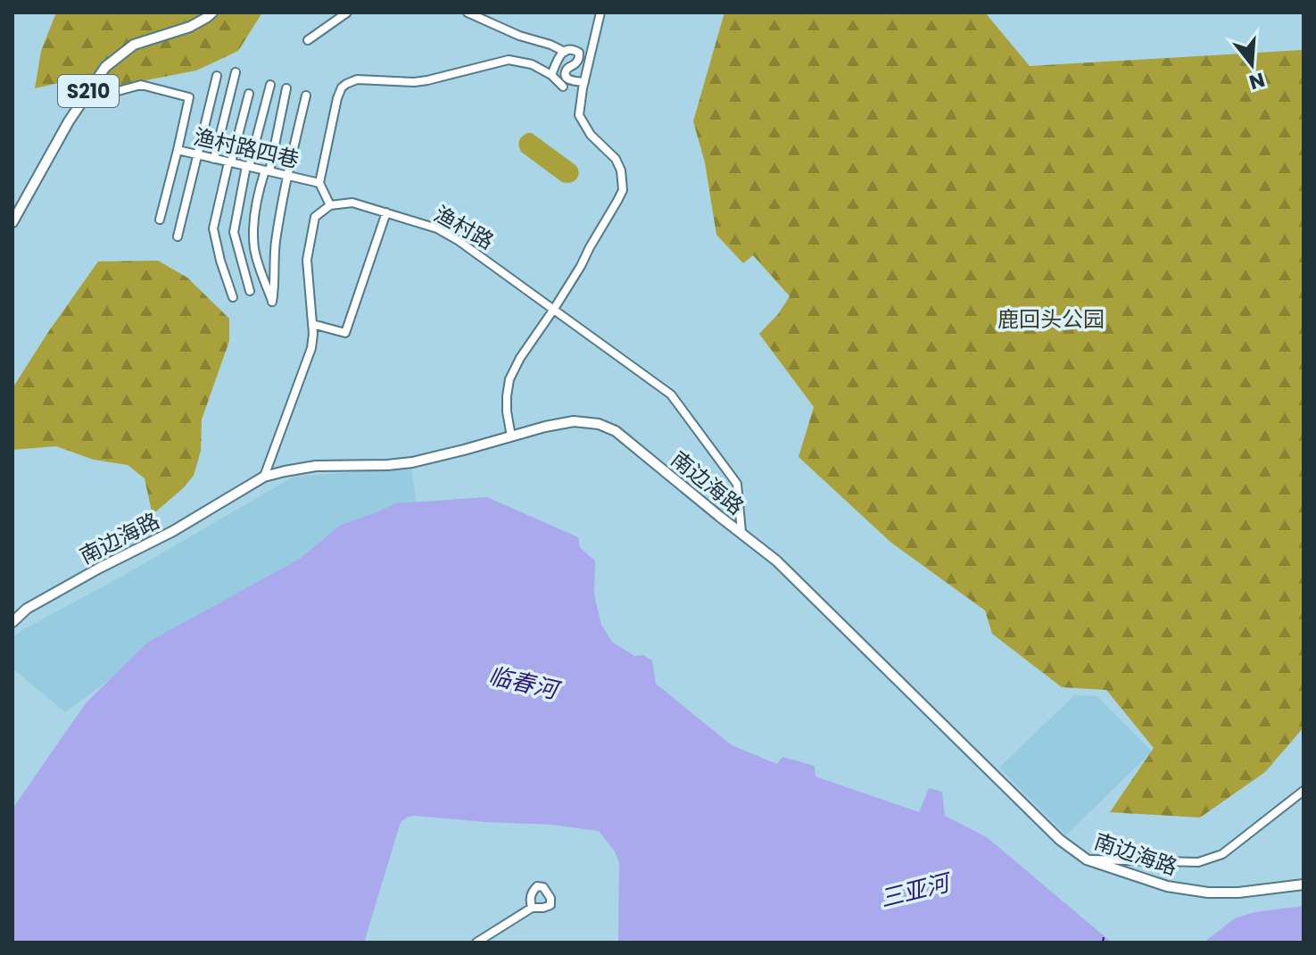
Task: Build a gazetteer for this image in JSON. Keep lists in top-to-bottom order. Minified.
{"streets":{"main road":["S210","南边海路"],"street":["渔村路四巷","渔村路"]},"crossings":[["S210","渔村路四巷"],["渔村路四巷","渔村路"],["渔村路","南边海路"]],"water":["临春河","三亚河"],"parks":["鹿回头公园"],"north":"bottom"}
